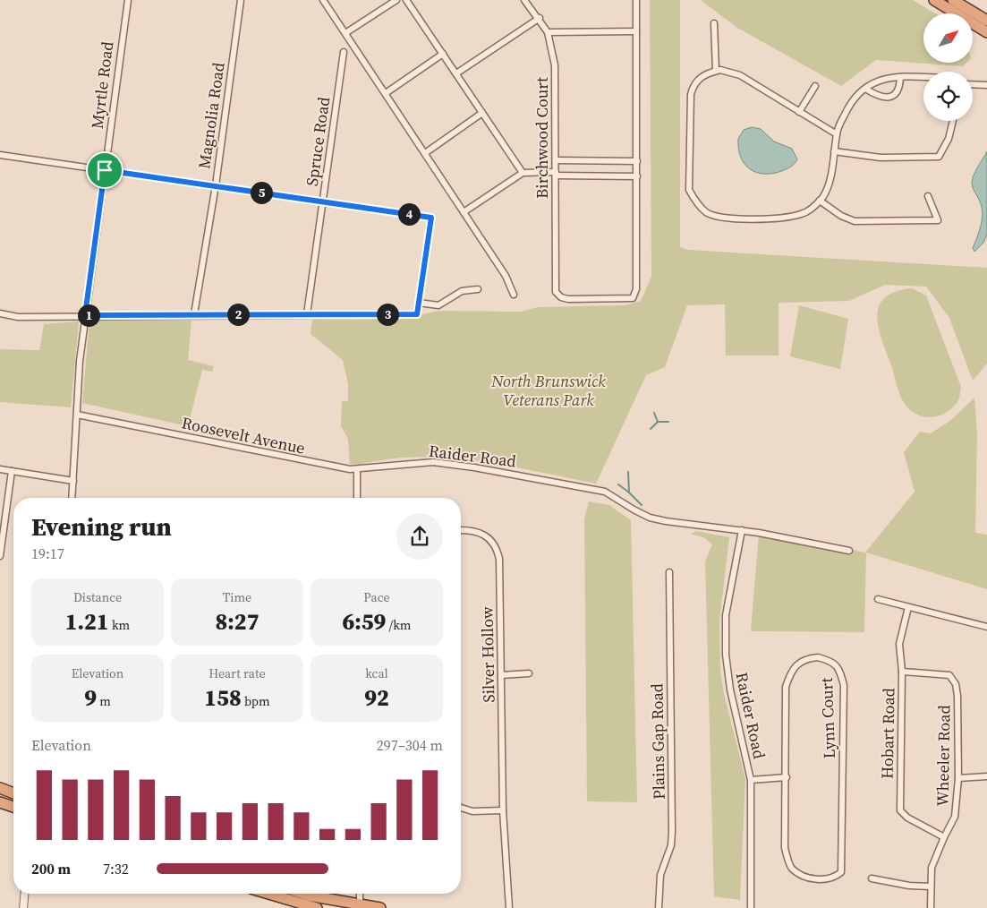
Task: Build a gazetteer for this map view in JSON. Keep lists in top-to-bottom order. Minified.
{"streets":{"street":["Myrtle Road","Magnolia Road","Birchwood Court","Spruce Road","Roosevelt Avenue","Raider Road","Silver Hollow","Lynn Court","Hobart Road","Plains Gap Road","Wheeler Road"]},"crossings":[["Myrtle Road","Roosevelt Avenue"],["Roosevelt Avenue","Raider Road"],["Hobart Road","Wheeler Road"]],"parks":["North Brunswick Veterans Park"],"north":"top right","page":{"pins":["5","4","2","3","1"],"heading":["Evening run","19:17"],"stats":[["Distance","1.21 km"],["Time","8:27"],["Pace","6:59 /km"],["Elevation","9 m"],["Heart rate","158 bpm"],["kcal","92"]],"chart":["Elevation","297–304 m"],"list":[{"name":"200 m","note":"7:32"}]}}
